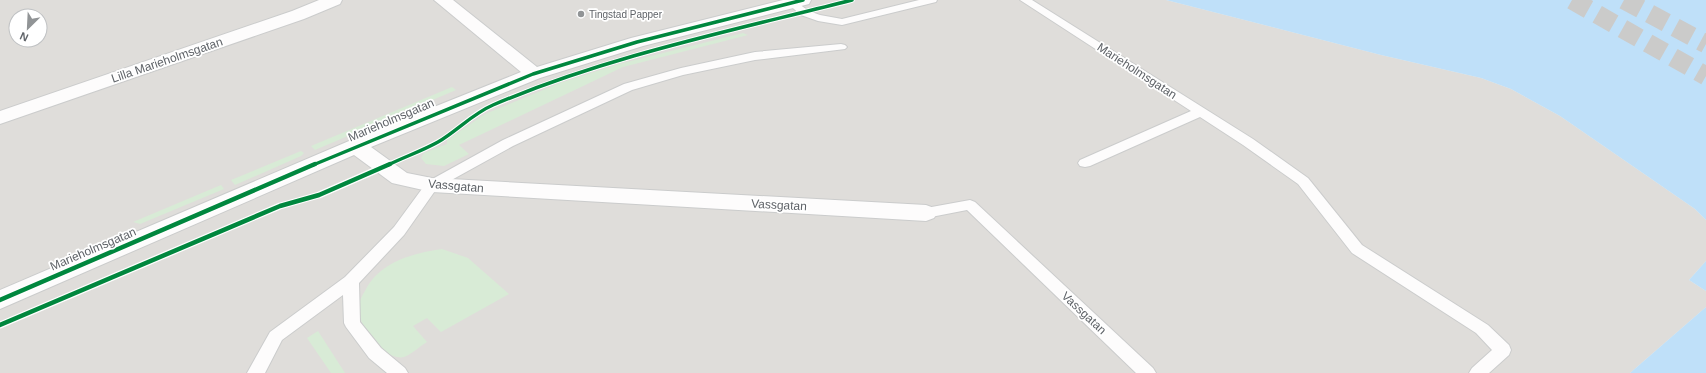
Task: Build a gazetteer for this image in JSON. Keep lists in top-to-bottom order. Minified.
{"streets":{"street":["Lilla Marieholmsgatan","Marieholmsgatan","Vassgatan"]},"crossings":[["Marieholmsgatan","Vassgatan"]],"places":["Tingstad Papper"],"north":"bottom left"}
